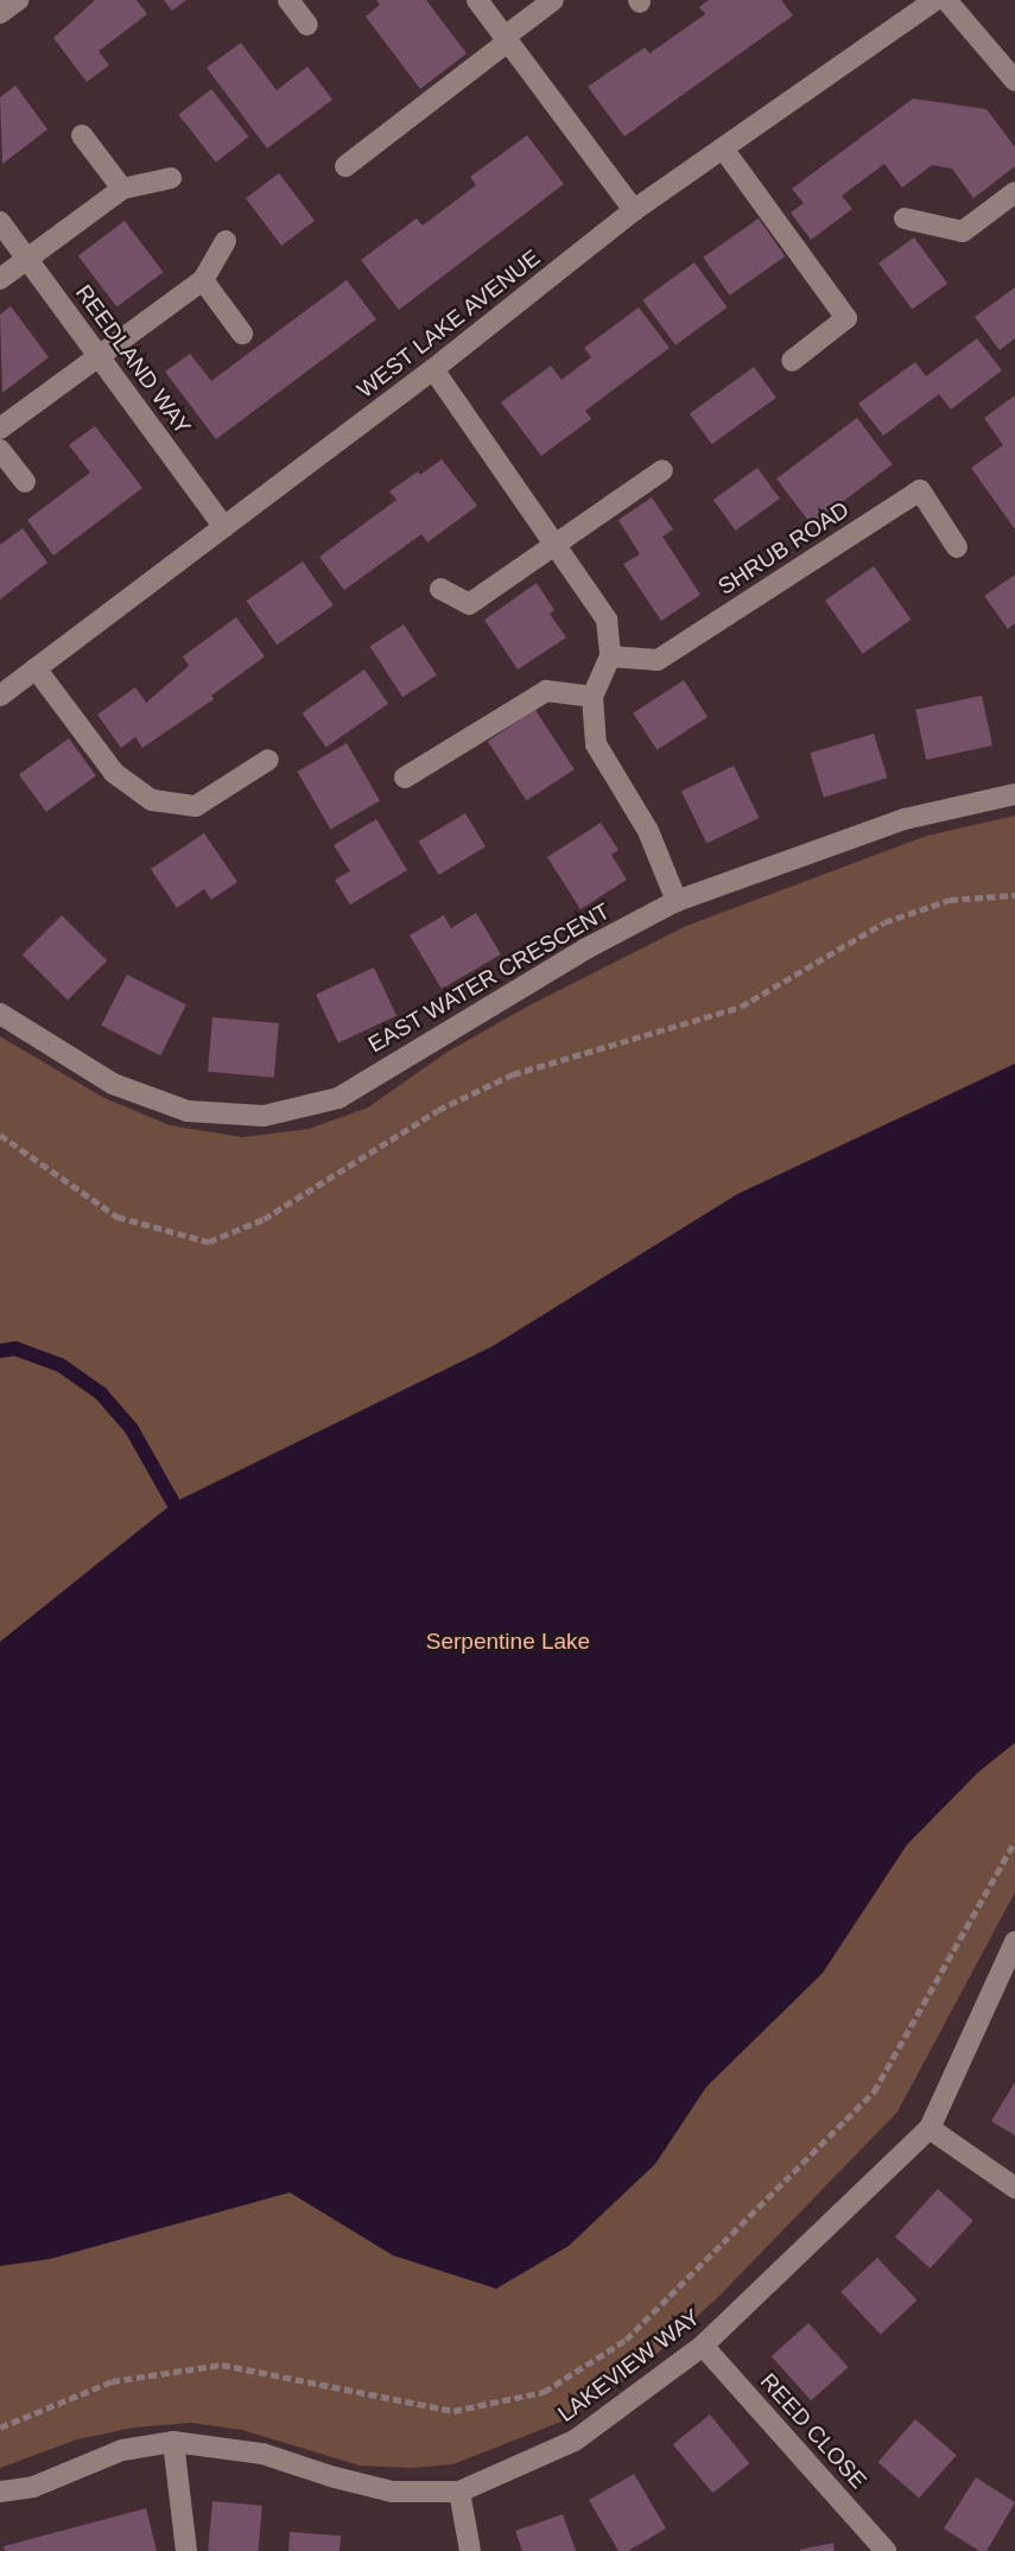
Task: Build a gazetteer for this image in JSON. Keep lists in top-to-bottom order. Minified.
{"streets":{"street":["WEST LAKE AVENUE","REEDLAND WAY","SHRUB ROAD","EAST WATER CRESCENT","LAKEVIEW WAY","REED CLOSE"]},"crossings":[["WEST LAKE AVENUE","REEDLAND WAY"],["LAKEVIEW WAY","REED CLOSE"]],"parks":["Serpentine Lake"]}
